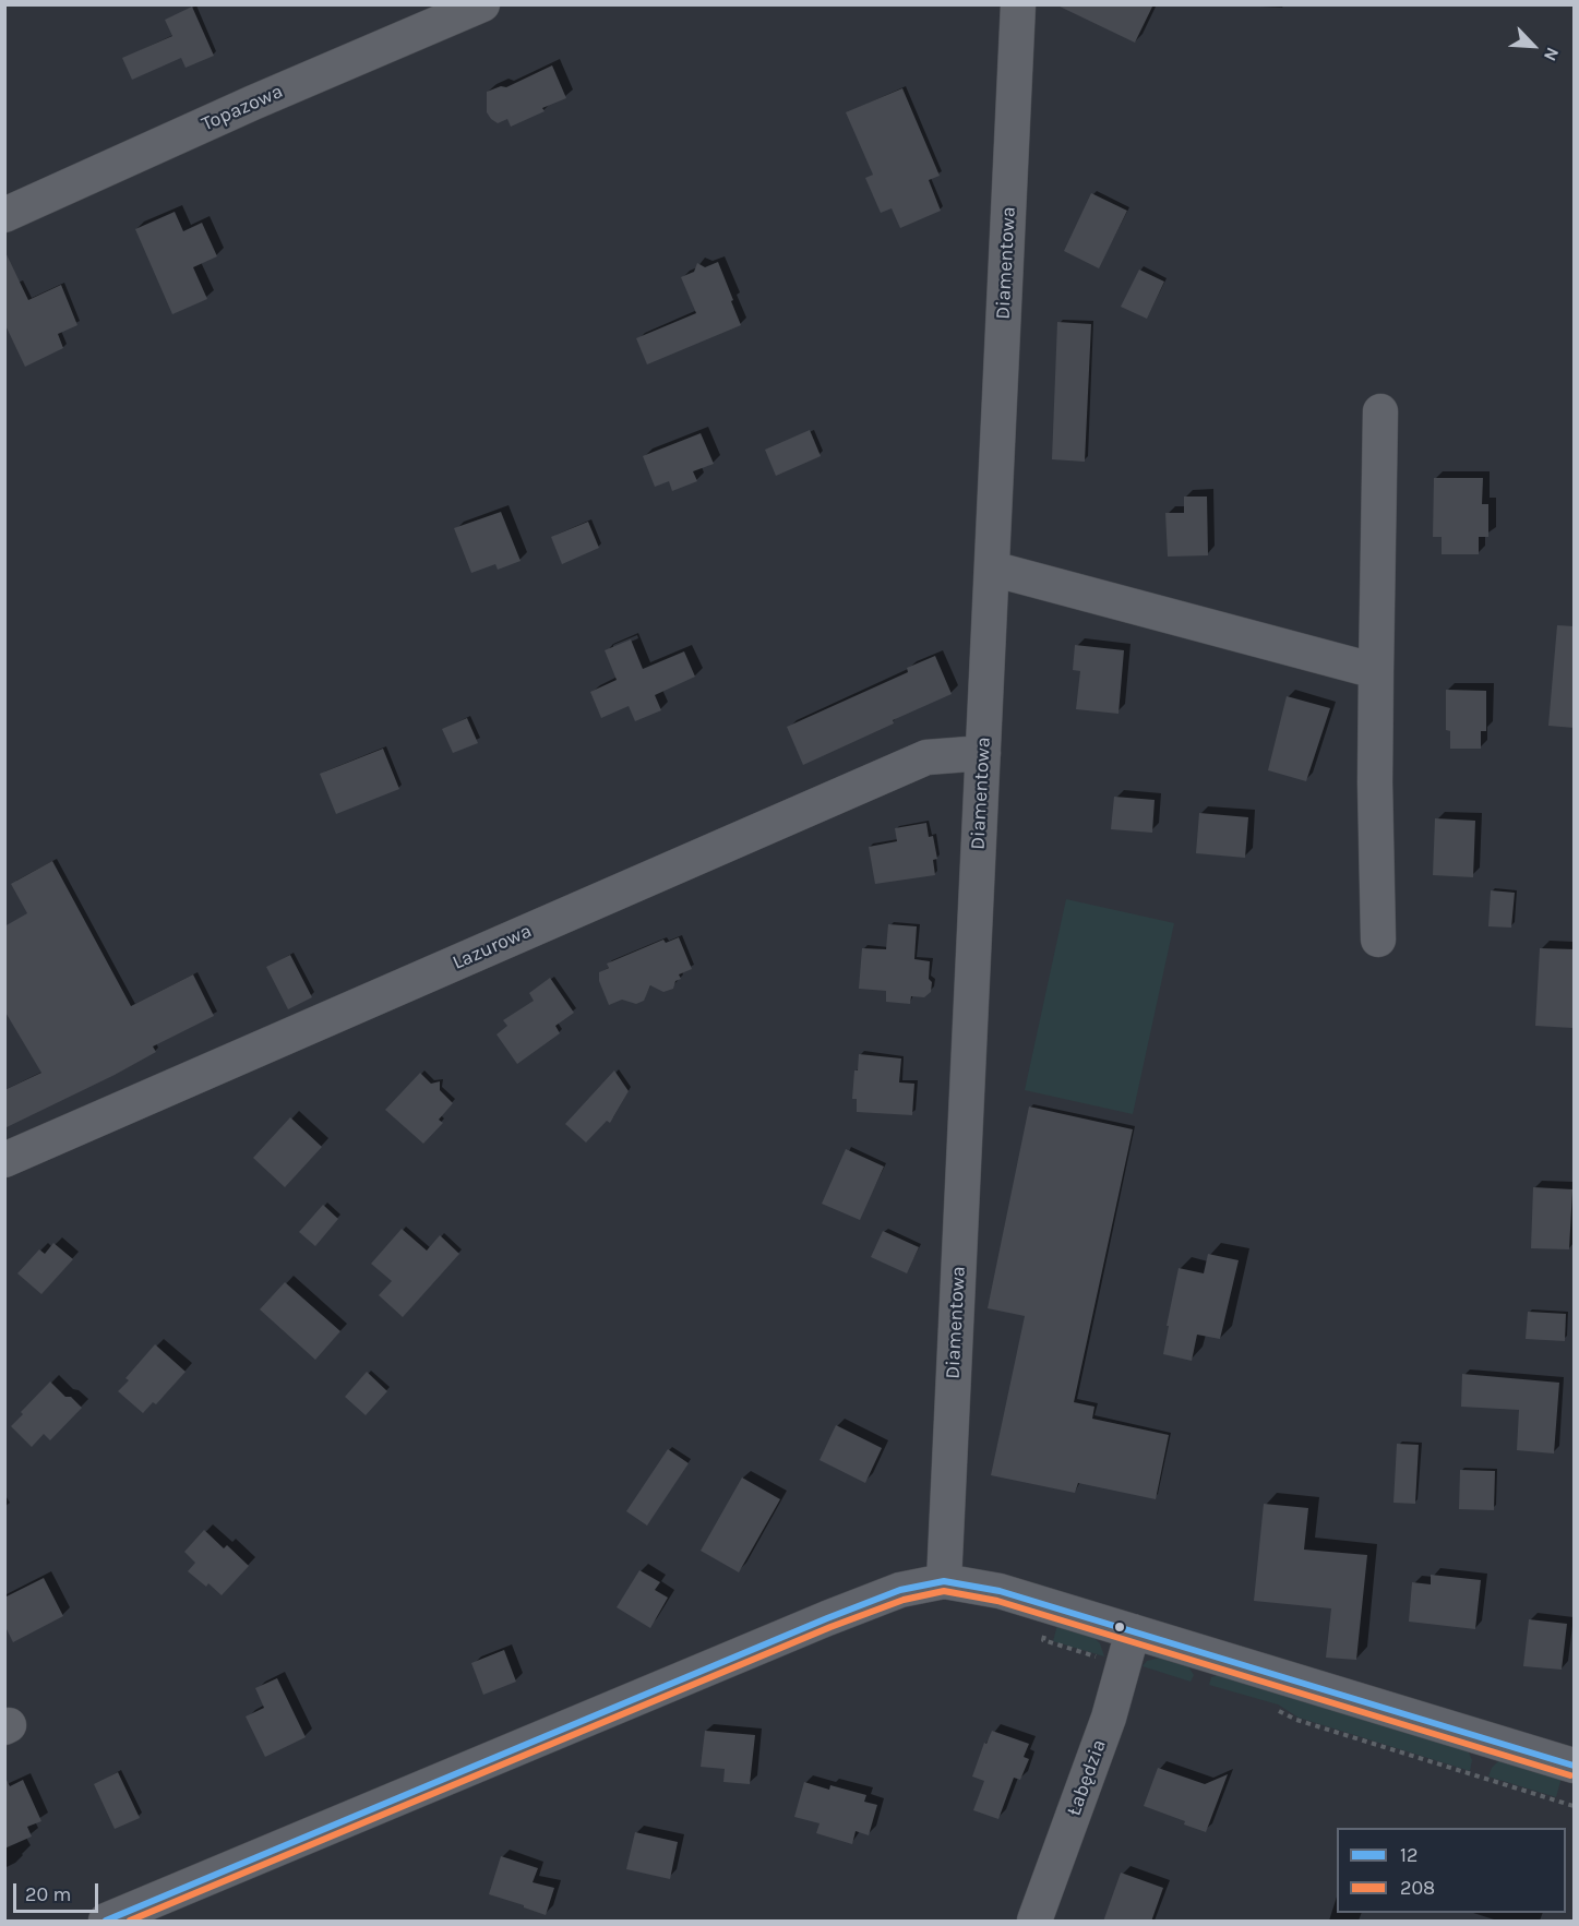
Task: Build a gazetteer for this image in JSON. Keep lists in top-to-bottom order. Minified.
{"streets":{"street":["Topazowa","Diamentowa","Lazurowa","Łabędzia"]},"crossings":[["Diamentowa","Lazurowa"]],"lines":["transit line 12","transit line 208"],"legend":["12","208"],"scale_bar":"20 m","north":"bottom right"}
